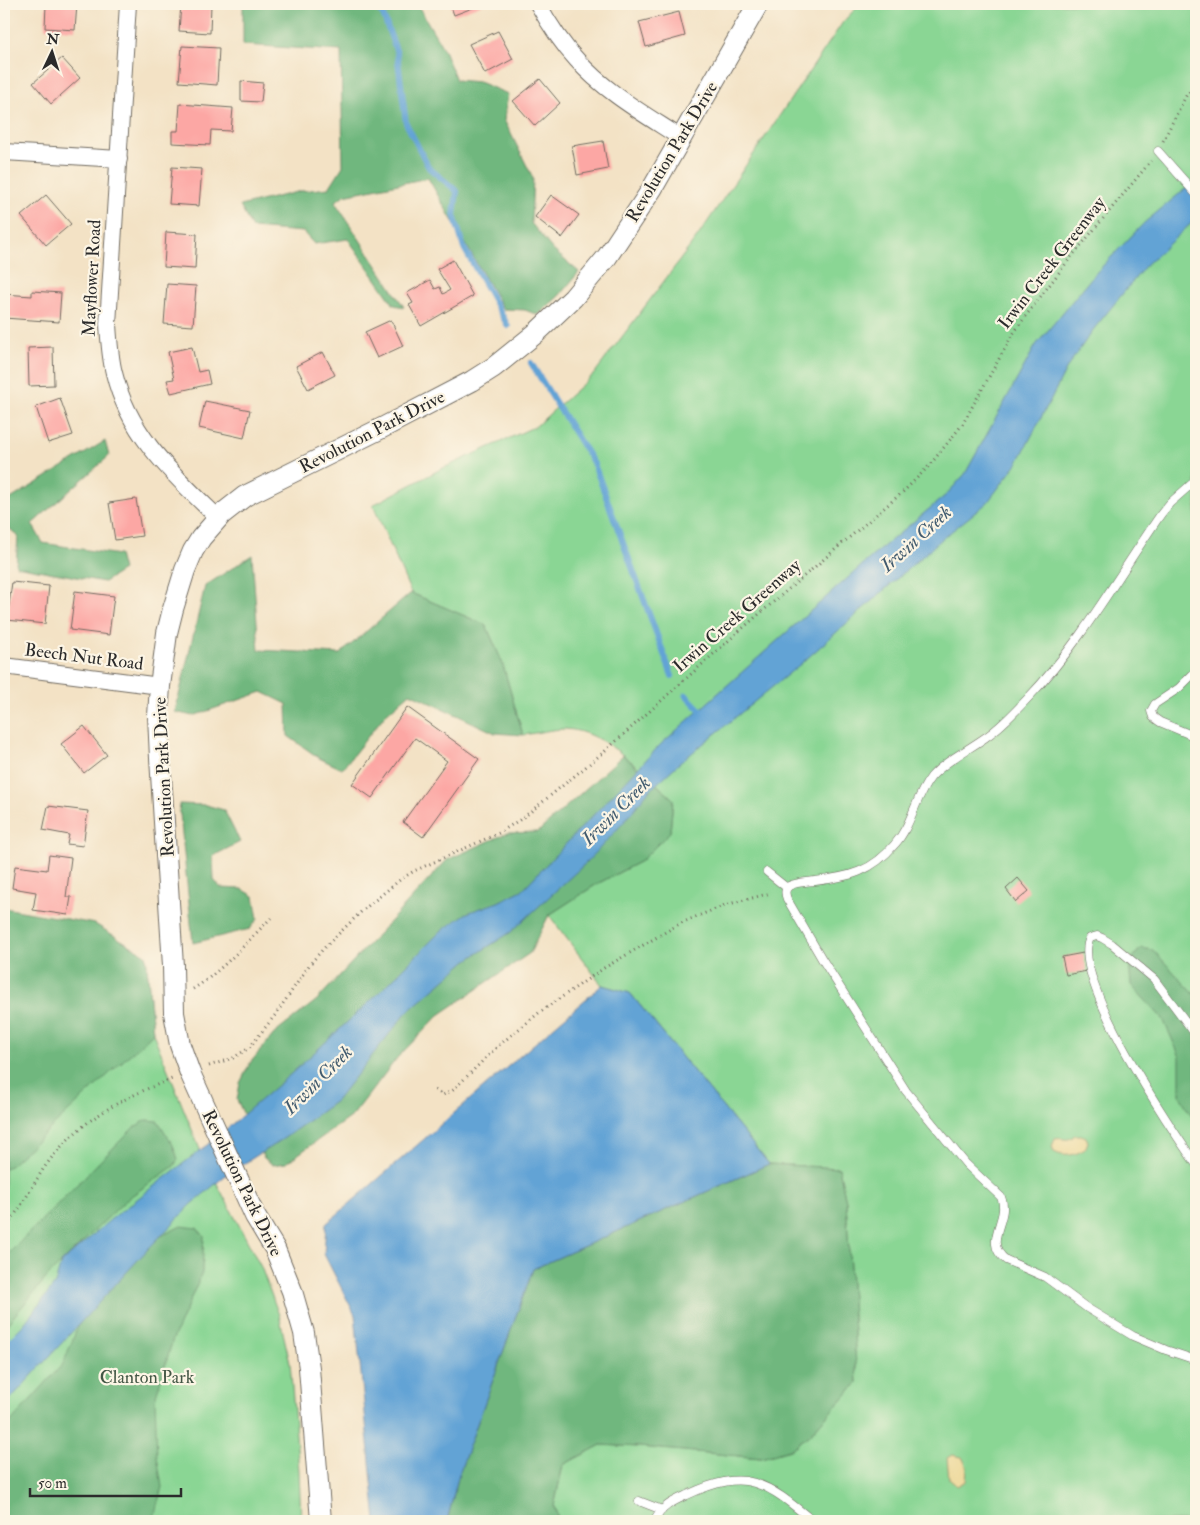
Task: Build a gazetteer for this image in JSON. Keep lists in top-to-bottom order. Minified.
{"streets":{"street":["Revolution Park Drive","Mayflower Road","Beech Nut Road"],"path":["Irwin Creek Greenway"]},"crossings":[["Revolution Park Drive","Mayflower Road"],["Revolution Park Drive","Beech Nut Road"]],"water":["Irwin Creek"],"parks":["Clanton Park"],"scale_bar":"50 m","north":"top"}
